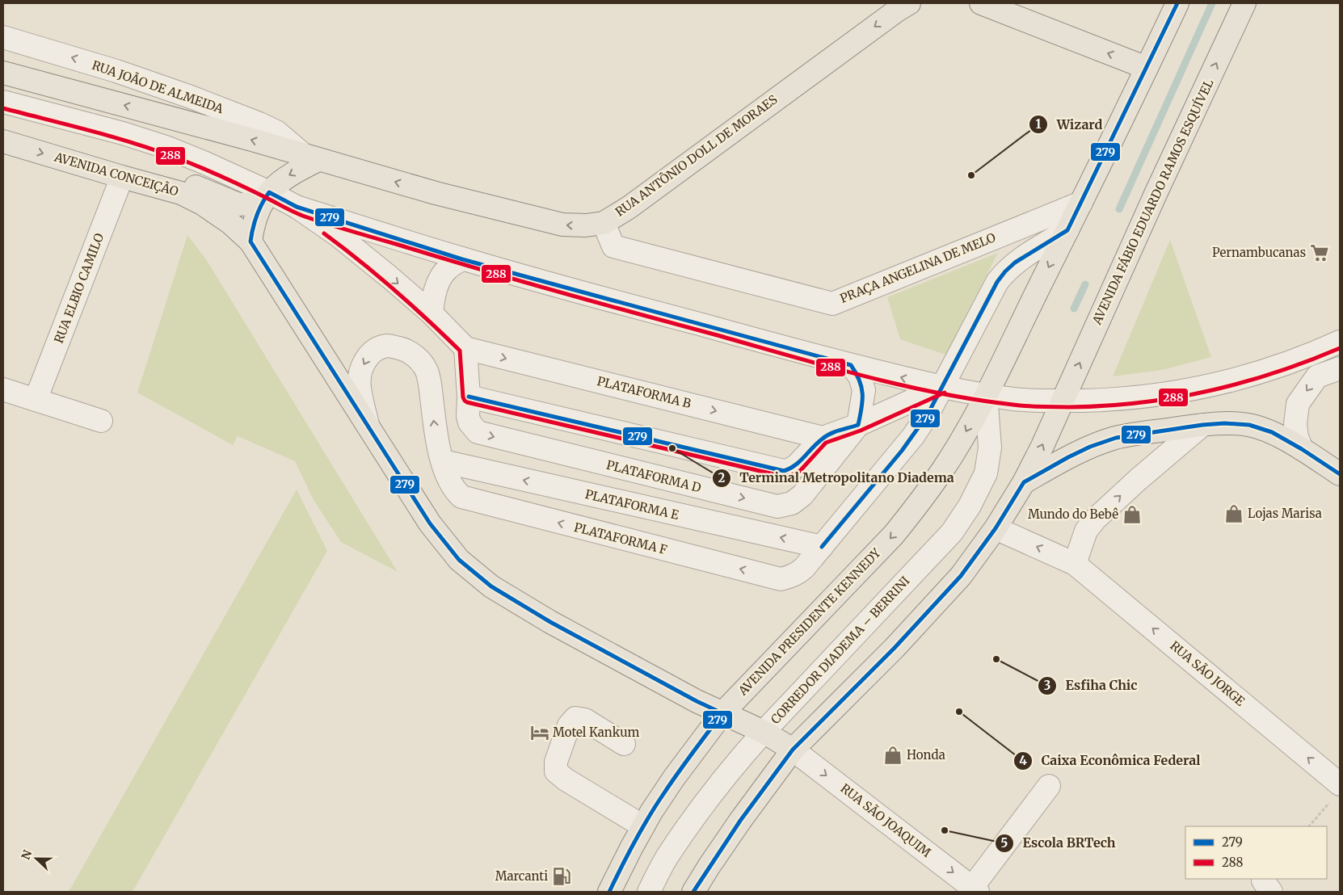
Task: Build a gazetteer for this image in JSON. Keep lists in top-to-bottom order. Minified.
{"streets":{"main road":["RUA ANTÔNIO DOLL DE MORAES","AVENIDA CONCEIÇÃO","AVENIDA FÁBIO EDUARDO RAMOS ESQUÍVEL","AVENIDA PRESIDENTE KENNEDY"],"street":["RUA JOÃO DE ALMEIDA","PRAÇA ANGELINA DE MELO","RUA ELBIO CAMILO","PLATAFORMA B","PLATAFORMA D","PLATAFORMA E","PLATAFORMA F","CORREDOR DIADEMA – BERRINI","RUA SÃO JORGE","RUA SÃO JOAQUIM"]},"crossings":[["RUA JOÃO DE ALMEIDA","RUA ANTÔNIO DOLL DE MORAES"],["RUA ANTÔNIO DOLL DE MORAES","PRAÇA ANGELINA DE MELO"],["AVENIDA CONCEIÇÃO","RUA ELBIO CAMILO"],["AVENIDA CONCEIÇÃO","AVENIDA PRESIDENTE KENNEDY"],["AVENIDA CONCEIÇÃO","CORREDOR DIADEMA – BERRINI"],["AVENIDA CONCEIÇÃO","RUA SÃO JOAQUIM"],["PLATAFORMA B","PLATAFORMA D"],["PLATAFORMA E","PLATAFORMA F"],["AVENIDA PRESIDENTE KENNEDY","CORREDOR DIADEMA – BERRINI"]],"one_way":["RUA ANTÔNIO DOLL DE MORAES","RUA SÃO JORGE","RUA SÃO JOAQUIM"],"places":{"other":["Wizard","Terminal Metropolitano Diadema","Esfiha Chic","Caixa Econômica Federal","Escola BRTech"],"supermarket":["Pernambucanas"],"shop":["Lojas Marisa","Mundo do Bebê","Honda"],"hotel":["Motel Kankum"],"fuel station":["Marcanti"]},"lines":["transit line 279","transit line 288"],"legend":["279","288"],"north":"left"}
